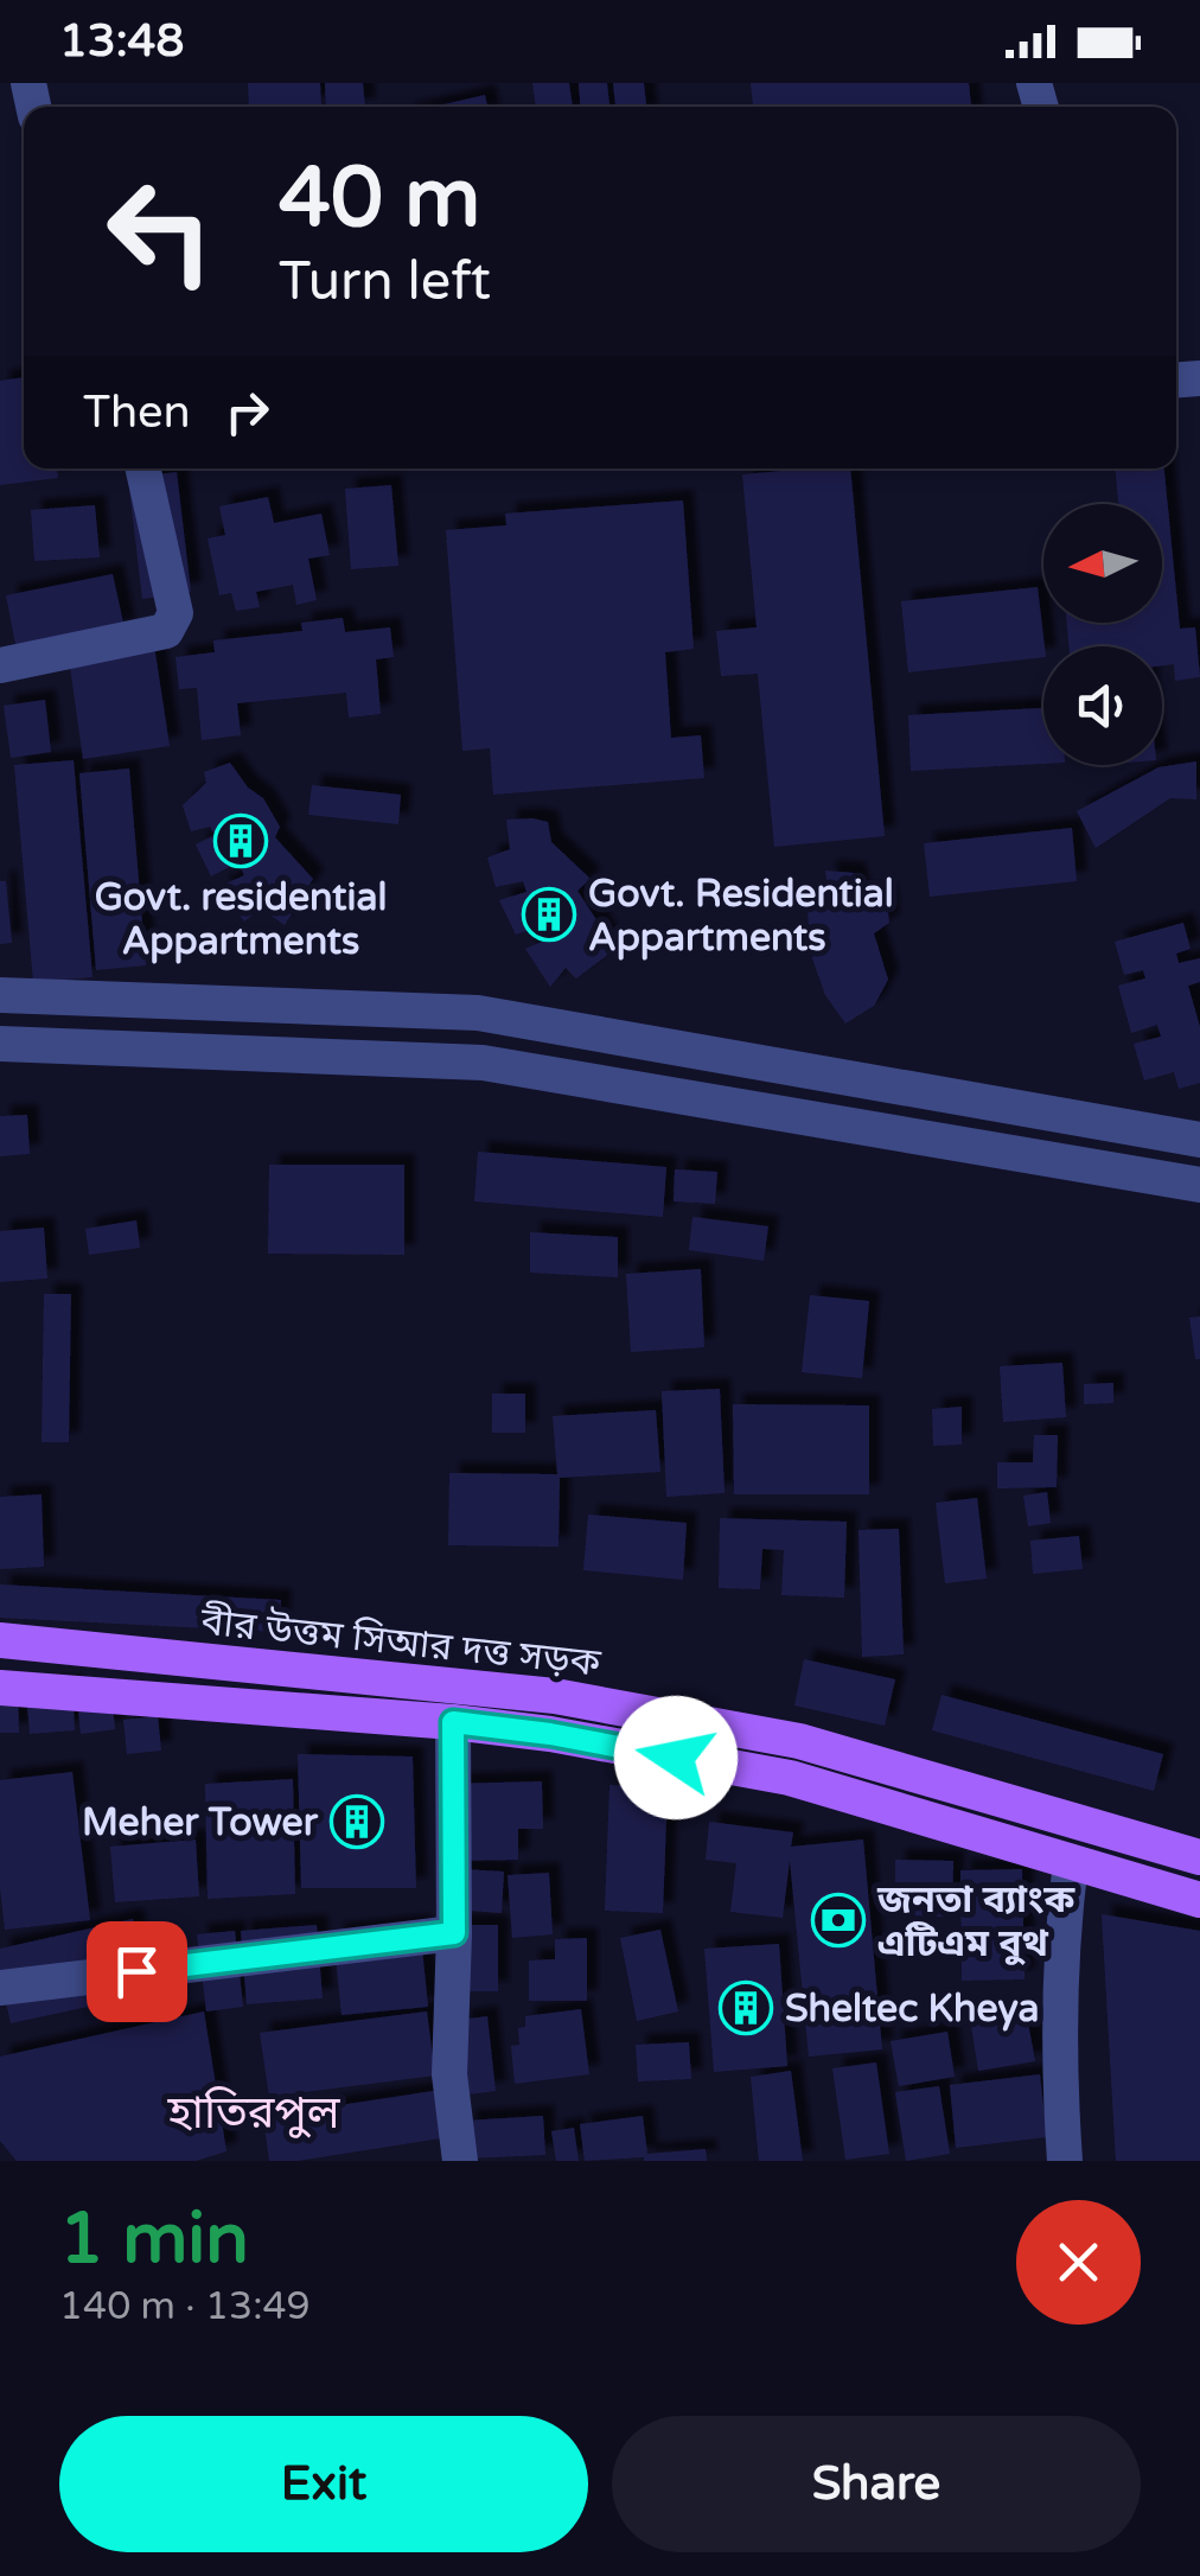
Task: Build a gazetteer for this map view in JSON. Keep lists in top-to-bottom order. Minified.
{"streets":{"main road":["বীর উত্তম সিআর দত্ত সড়ক"]},"districts":["হাতিরপুল"],"places":{"building":["Govt. residential Appartments","Govt. Residential Appartments","Meher Tower","Sheltec Kheya"],"bank":["জনতা ব্যাংক এটিএম বুথ"]},"north":"left","page":{"status":"13:48","turn":["40 m","Turn left"],"then":"Then","heading":["1 min","140 m · 13:49"],"buttons":["Exit","Share"]}}
